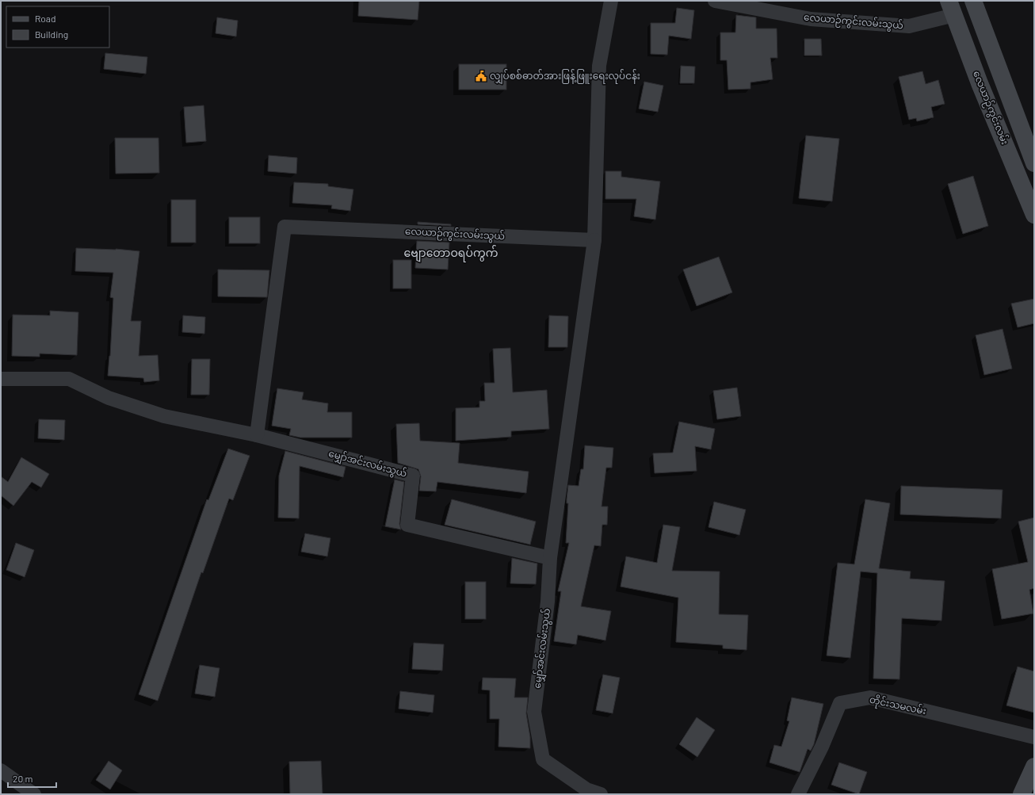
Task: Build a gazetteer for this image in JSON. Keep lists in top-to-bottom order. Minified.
{"streets":{"street":["လေယာဉ်ကွင်းလမ်းသွယ်","လေယာဉ်ကွင်းလမ်း","မျှော်အင်းလမ်းသွယ်","တိုင်းသမလမ်း"]},"crossings":[["လေယာဉ်ကွင်းလမ်းသွယ်","လေယာဉ်ကွင်းလမ်း"],["လေယာဉ်ကွင်းလမ်းသွယ်","မျှော်အင်းလမ်းသွယ်"]],"districts":["ဗျောတောဝရပ်ကွက်"],"places":{"public building":["လျှပ်စစ်ဓာတ်အားဖြန့်ဖြူးရေးလုပ်ငန်း"]},"legend":["Road","Building"],"scale_bar":"20 m"}
